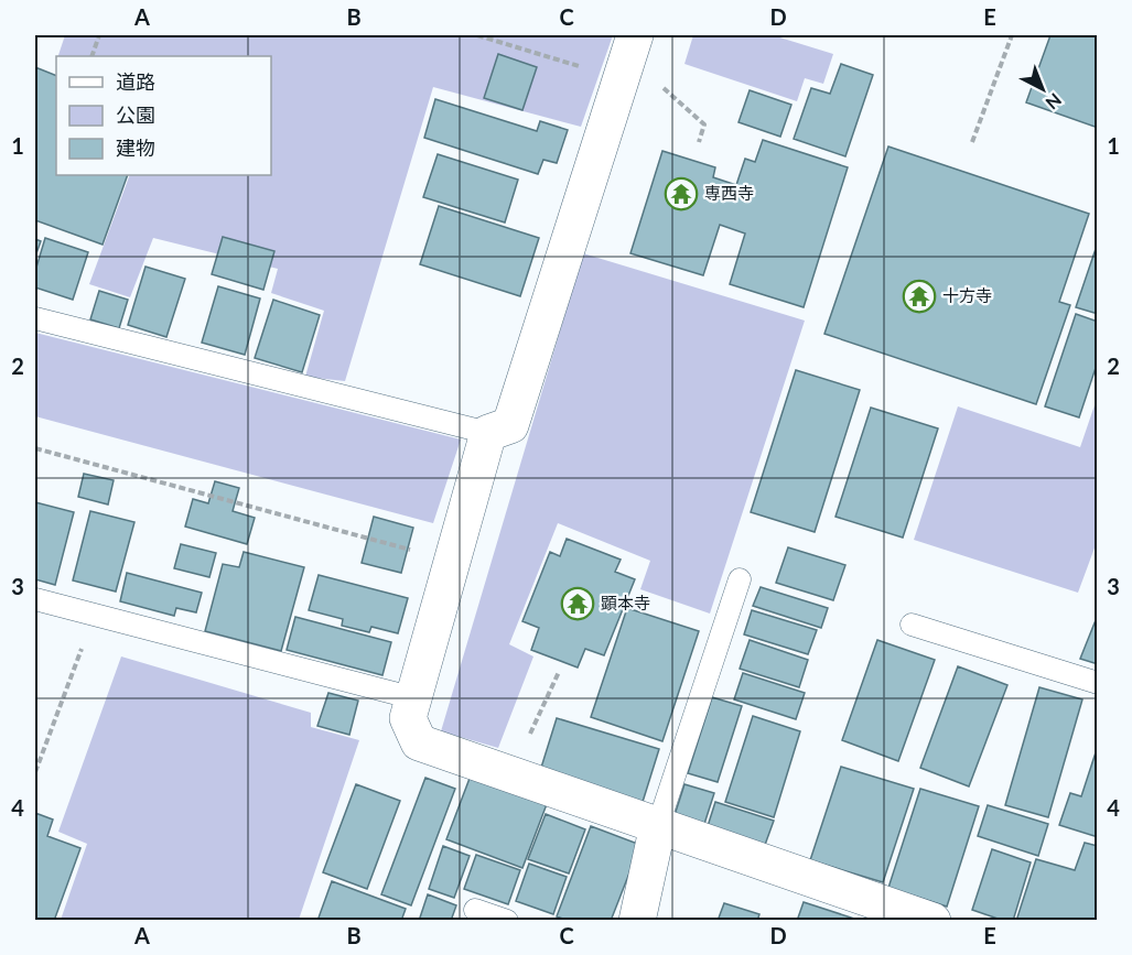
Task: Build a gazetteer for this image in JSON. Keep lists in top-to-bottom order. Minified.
{"places":{"temple":["専西寺","十方寺","顕本寺"]},"legend":["道路","公園","建物"],"north":"bottom right","grid":{"columns":["A","B","C","D","E"],"rows":["1","2","3","4"]}}
